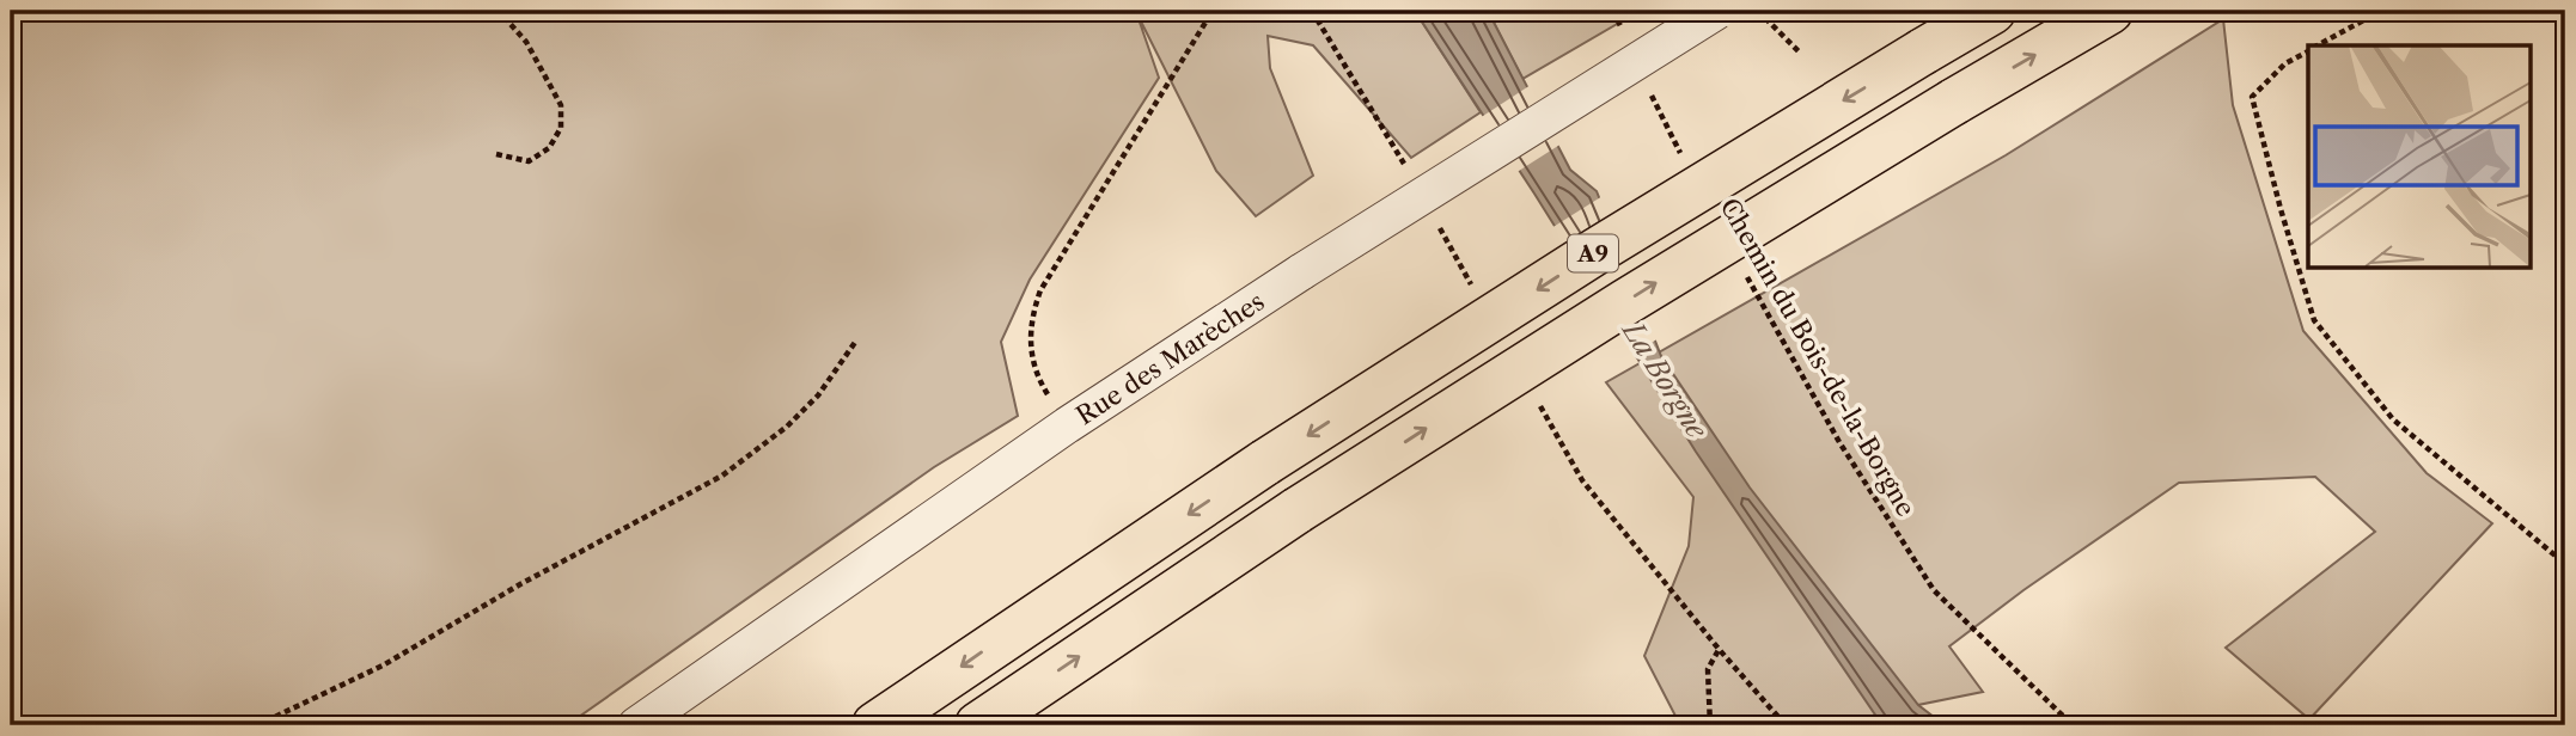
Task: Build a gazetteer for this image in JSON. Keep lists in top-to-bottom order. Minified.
{"streets":{"highway":["A9"],"street":["Rue des Marèches"],"path":["Chemin du Bois-de-la-Borgne"]},"water":["La Borgne"]}
